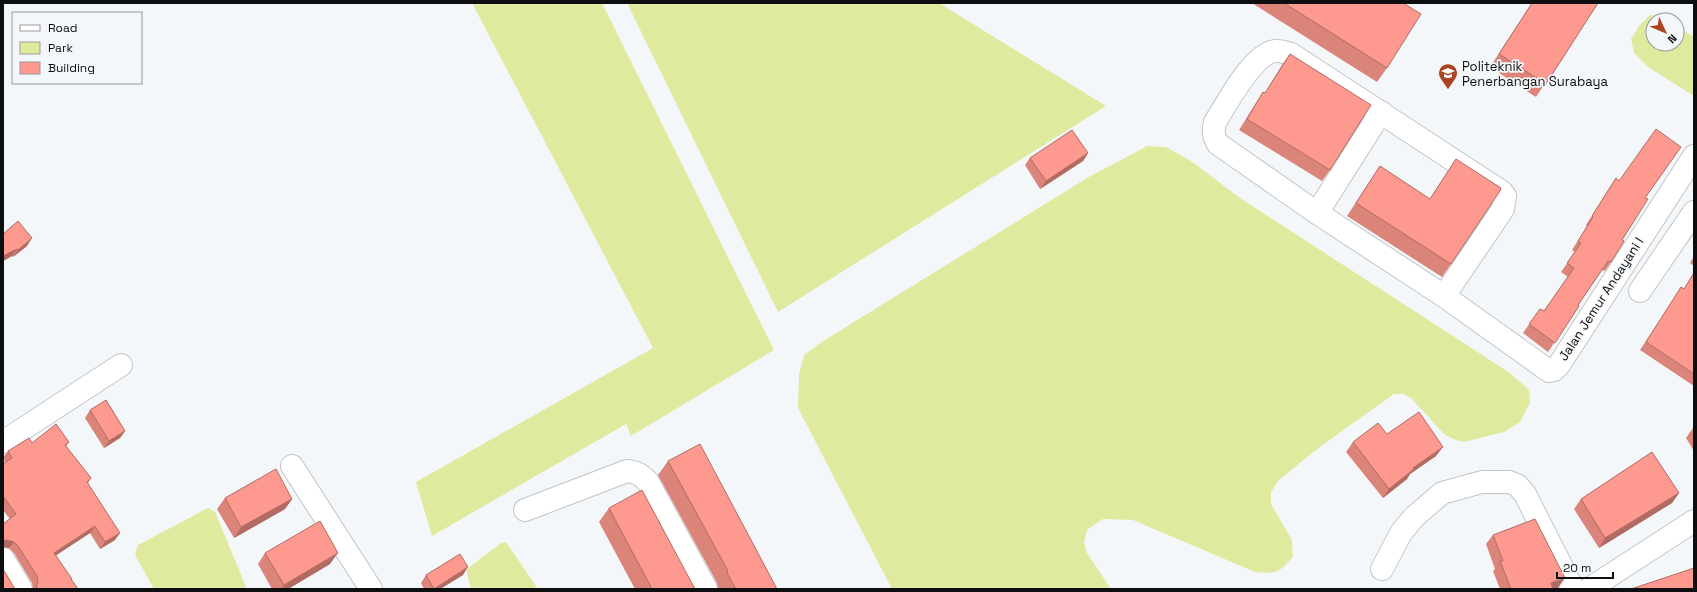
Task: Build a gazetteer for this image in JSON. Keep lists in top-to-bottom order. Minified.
{"streets":{"street":["Jalan Jemur Andayani I"]},"places":{"school or university":["Politeknik Penerbangan Surabaya"]},"legend":["Road","Park","Building"],"scale_bar":"20 m","north":"bottom right"}
